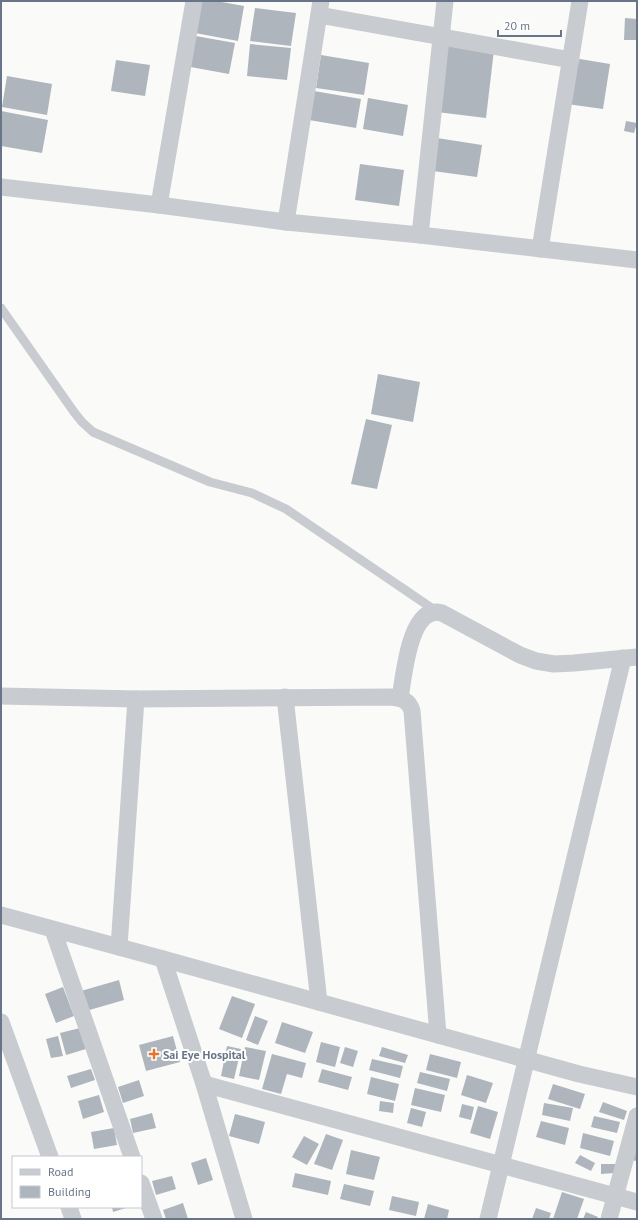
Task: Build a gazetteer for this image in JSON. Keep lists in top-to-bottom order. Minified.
{"places":{"health":["Sai Eye Hospital"]},"legend":["Road","Building"],"scale_bar":"20 m"}
